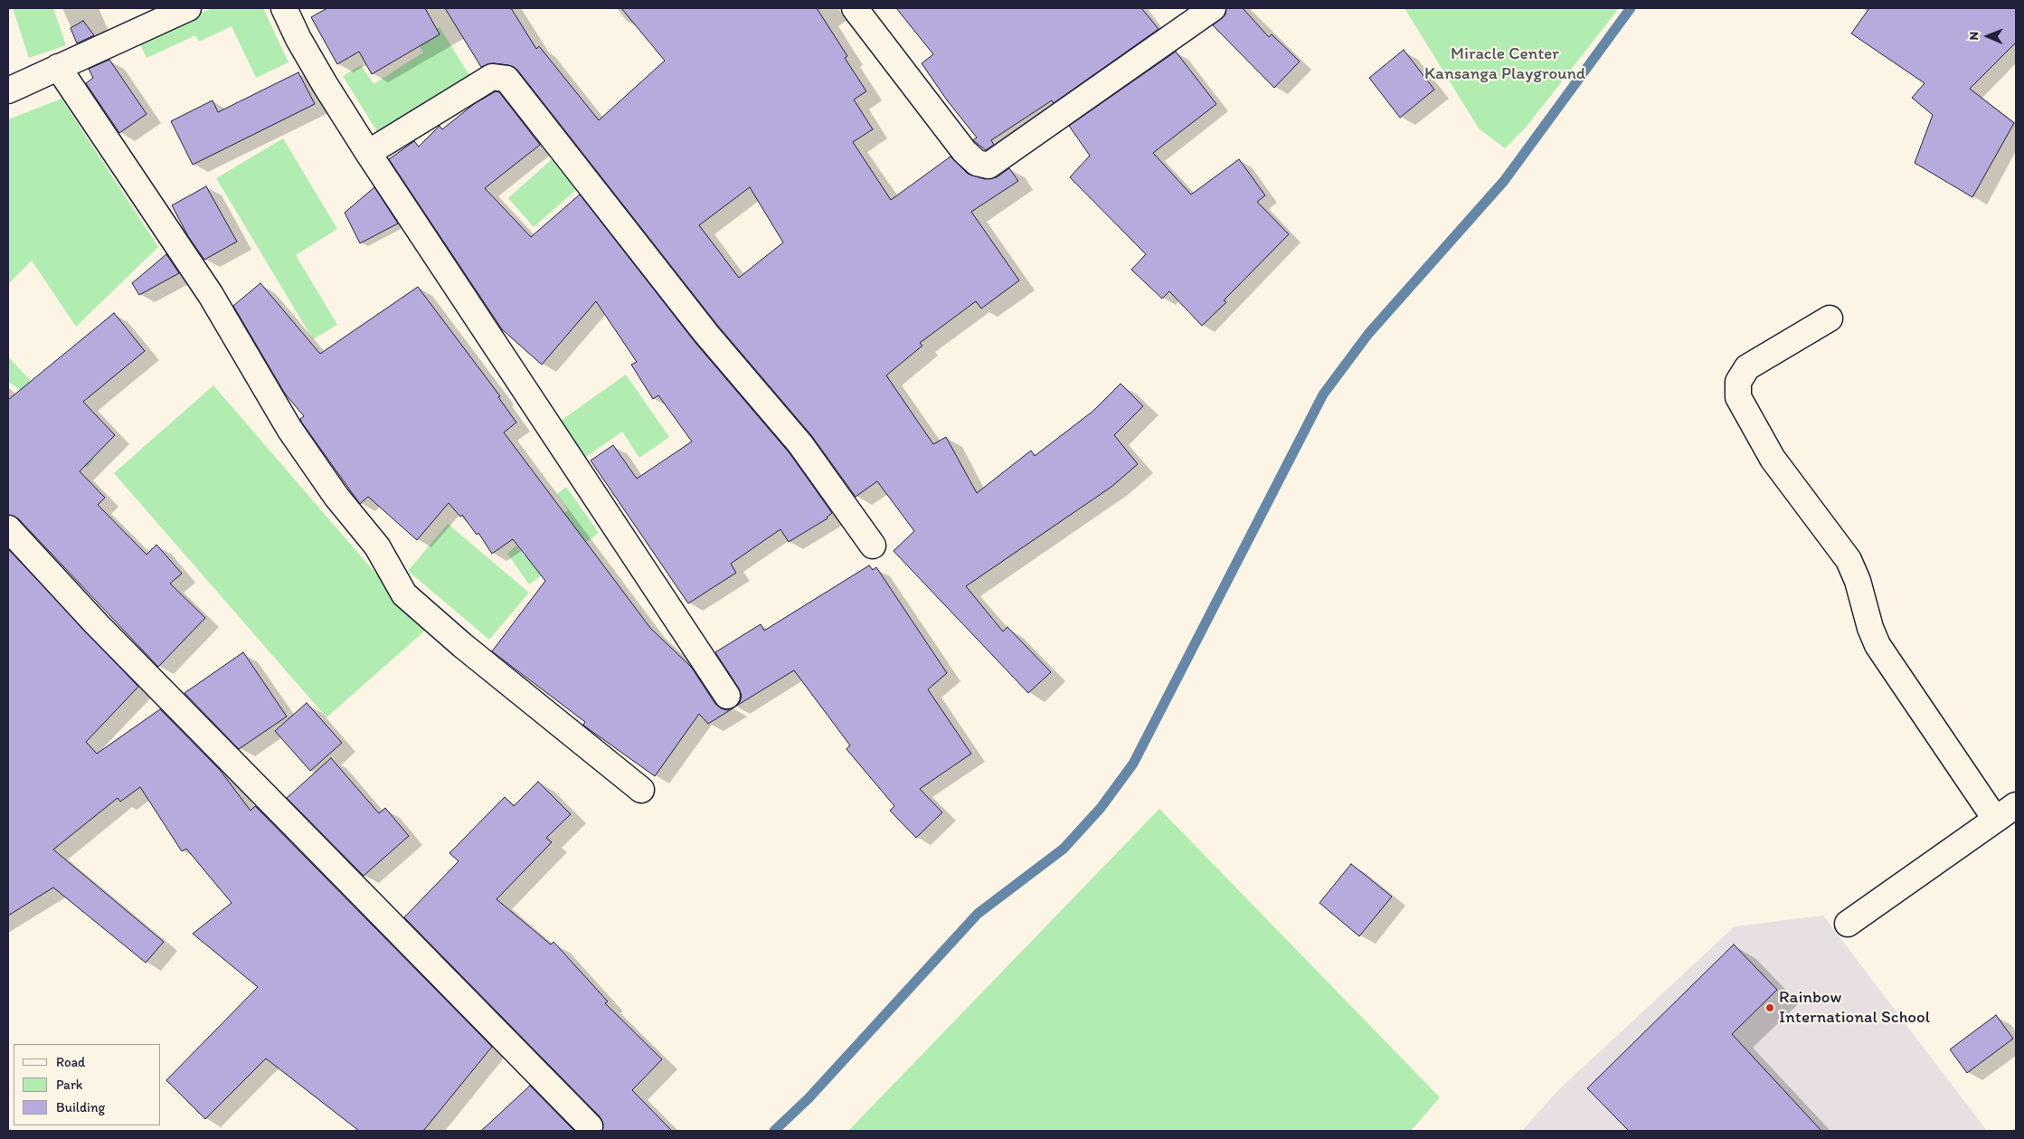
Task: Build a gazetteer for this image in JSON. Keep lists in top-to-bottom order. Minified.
{"parks":["Miracle Center Kansanga Playground"],"places":["Rainbow International School"],"legend":["Road","Park","Building"],"north":"left"}
